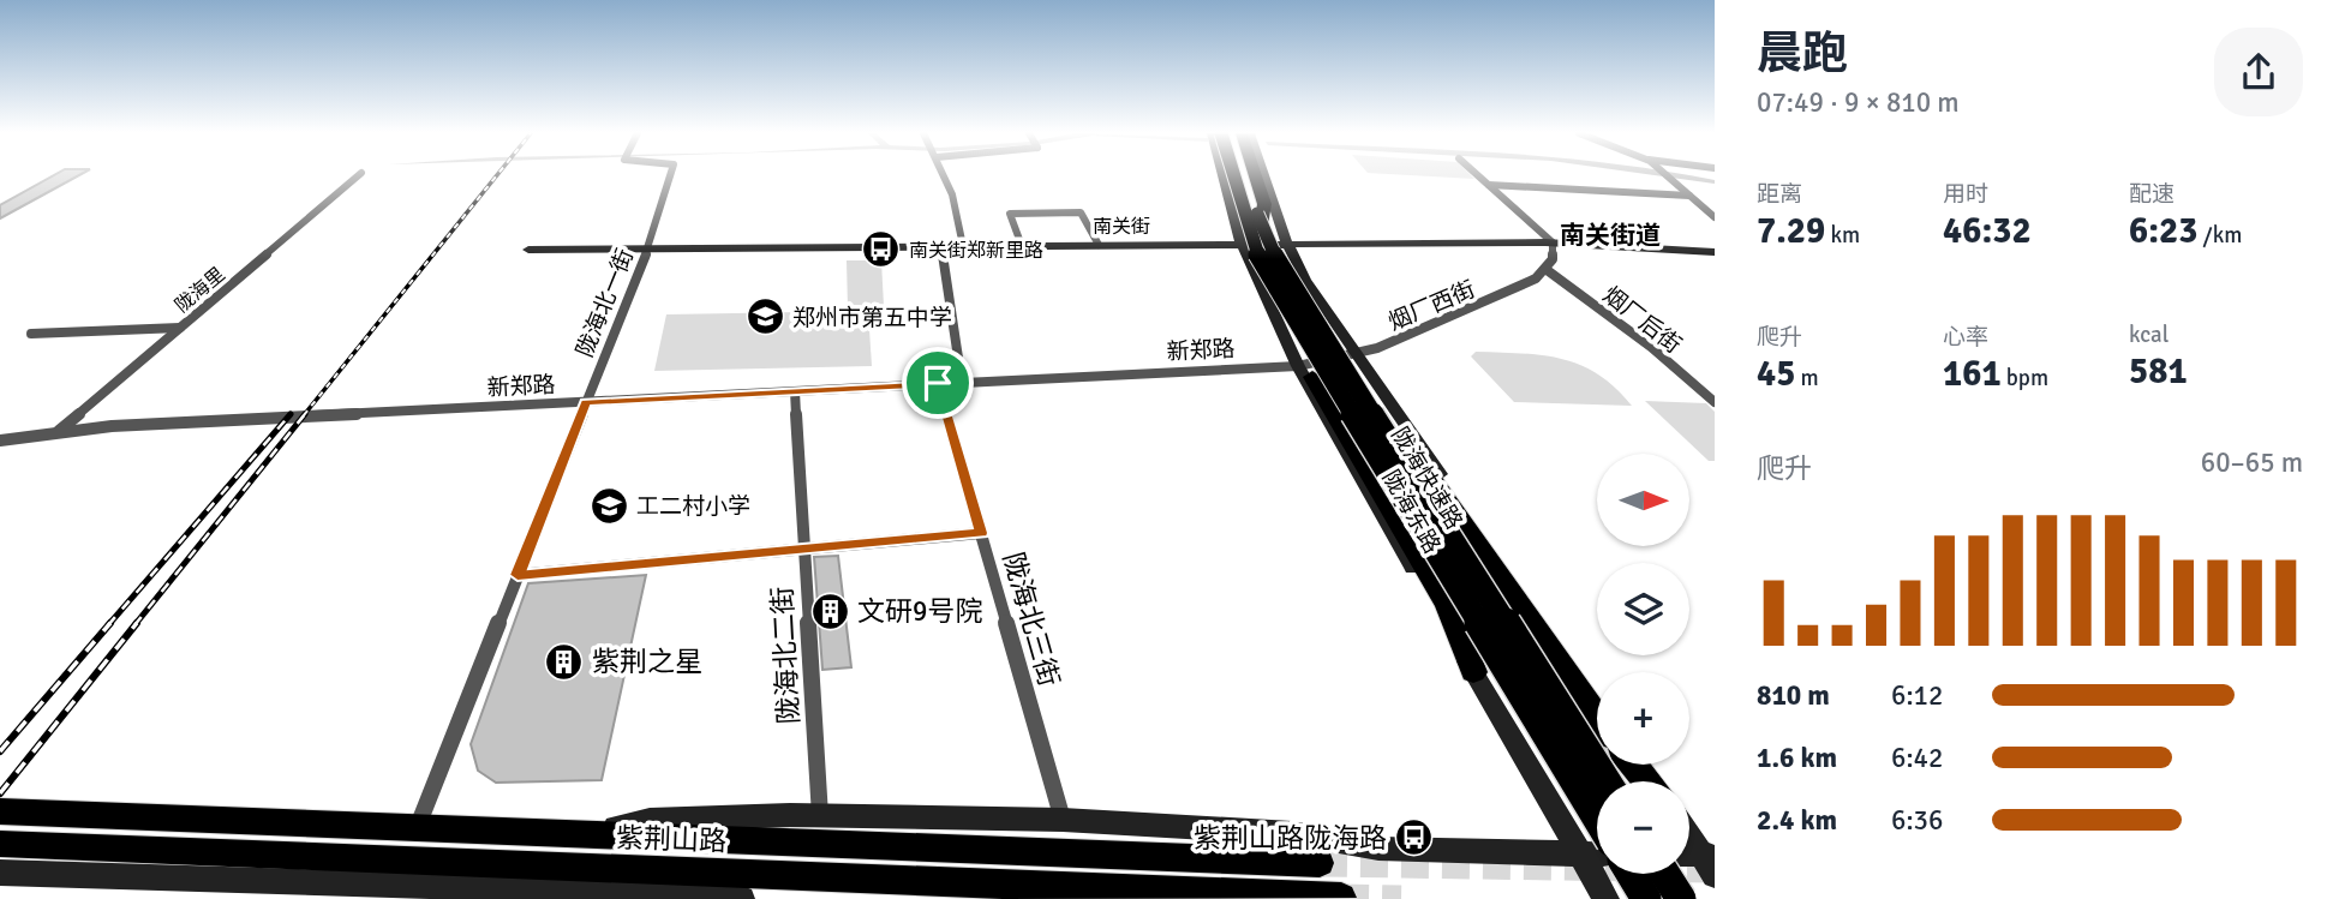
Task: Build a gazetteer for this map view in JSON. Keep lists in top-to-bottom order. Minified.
{"streets":{"highway":["陇海快速路"],"main road":["紫荆山路"],"street":["南关街","陇海里","陇海北一街","烟厂西街","烟厂后街","新郑路","陇海东路","陇海北三街","陇海北二街"]},"crossings":[["南关街","陇海北一街"],["南关街","陇海东路"],["陇海里","新郑路"],["陇海北一街","新郑路"],["陇海北一街","紫荆山路"],["烟厂西街","烟厂后街"],["烟厂西街","新郑路"],["烟厂西街","陇海东路"],["新郑路","陇海东路"],["新郑路","陇海北三街"],["新郑路","陇海北二街"]],"districts":["南关街道"],"places":{"bus stop":["南关街郑新里路","紫荆山路陇海路"],"school or university":["郑州市第五中学","工二村小学"],"building":["文研9号院","紫荆之星"]},"north":"right","page":{"heading":["晨跑","07:49 · 9 × 810 m"],"stats":[["距离","7.29 km"],["用时","46:32"],["配速","6:23 /km"],["爬升","45 m"],["心率","161 bpm"],["kcal","581"]],"chart":["爬升","60–65 m"],"map_buttons":["+","−"],"list":[{"name":"810 m","note":"6:12"},{"name":"1.6 km","note":"6:42"},{"name":"2.4 km","note":"6:36"}]}}
